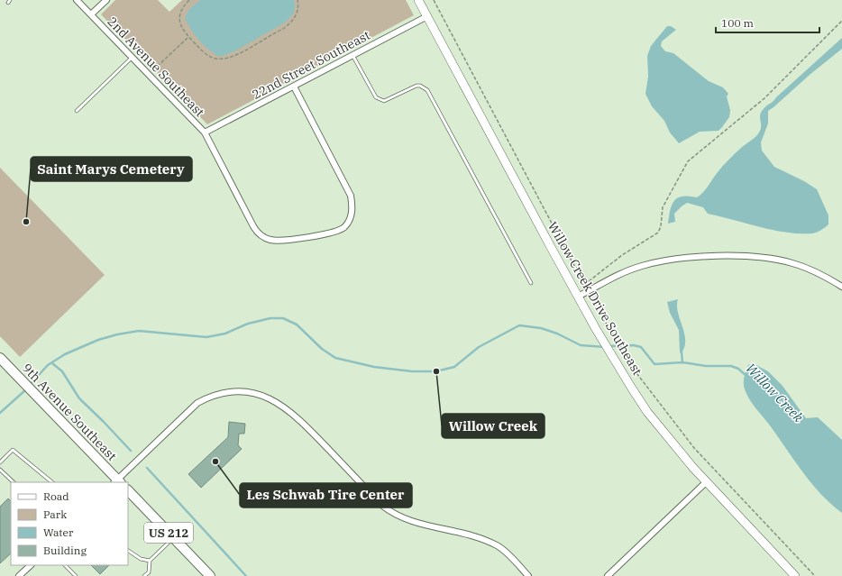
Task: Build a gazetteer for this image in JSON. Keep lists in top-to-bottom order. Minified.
{"streets":{"main road":["Willow Creek Drive Southeast","9th Avenue Southeast","US 212"],"street":["22nd Street Southeast","2nd Avenue Southeast"]},"crossings":[["22nd Street Southeast","2nd Avenue Southeast"],["22nd Street Southeast","Willow Creek Drive Southeast"]],"water":["Willow Creek"],"places":["Saint Marys Cemetery","Willow Creek","Les Schwab Tire Center"],"legend":["Road","Park","Water","Building"],"scale_bar":"100 m"}
